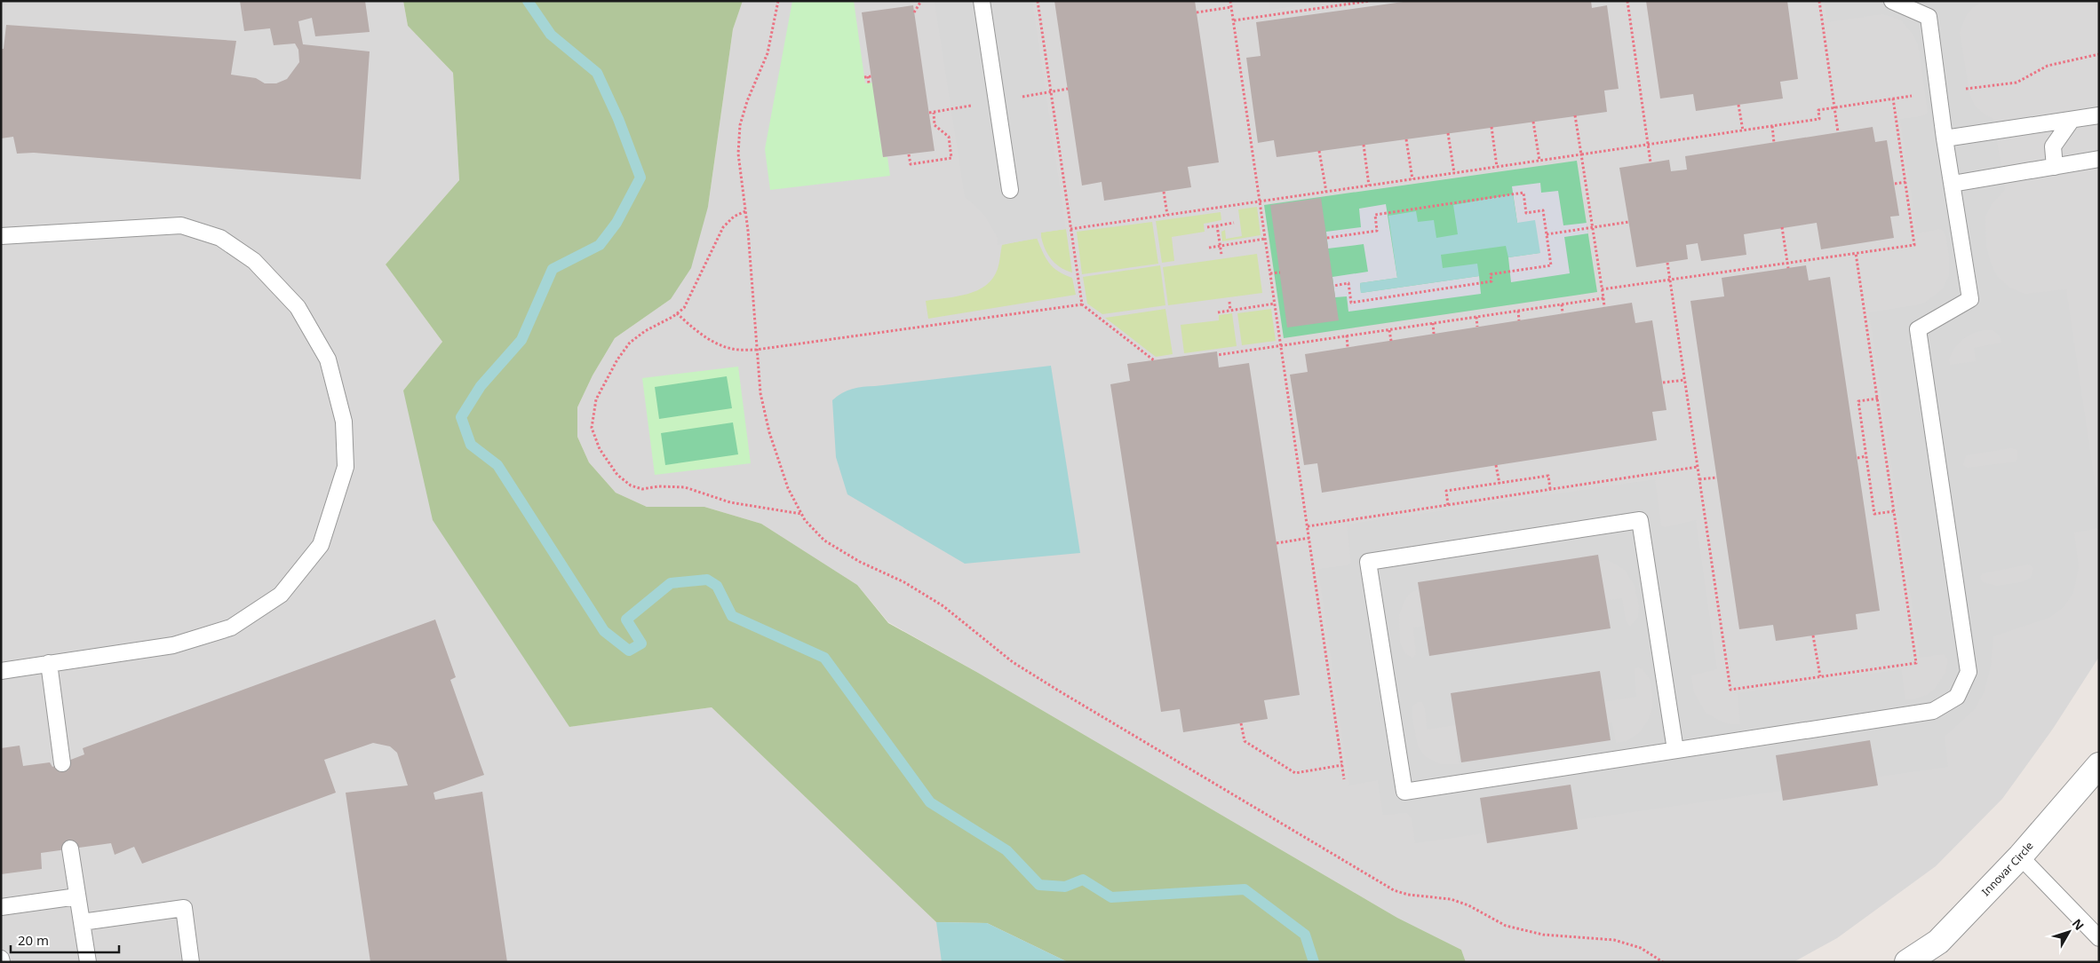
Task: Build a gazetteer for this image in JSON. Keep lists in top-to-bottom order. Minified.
{"streets":{"street":["Innovar Circle"]},"scale_bar":"20 m","north":"top right"}
